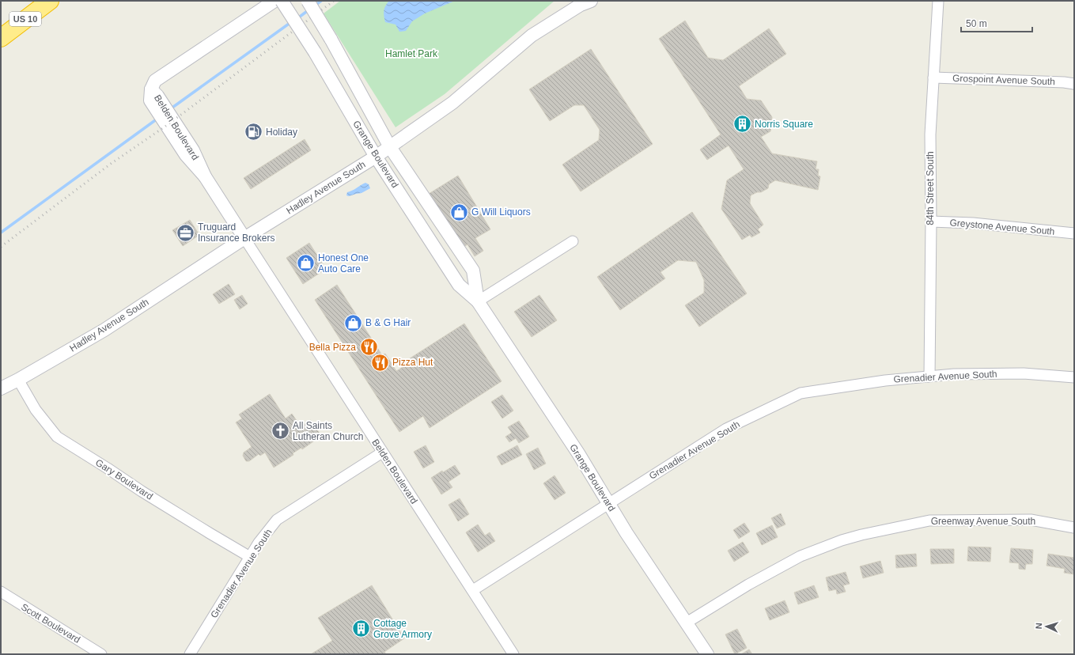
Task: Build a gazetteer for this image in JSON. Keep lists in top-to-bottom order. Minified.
{"streets":{"highway":["US 10"],"street":["Grospoint Avenue South","Belden Boulevard","Grange Boulevard","Hadley Avenue South","84th Street South","Greystone Avenue South","Grenadier Avenue South","Gary Boulevard","Greenway Avenue South","Scott Boulevard"]},"crossings":[["Grospoint Avenue South","84th Street South"],["Belden Boulevard","Hadley Avenue South"],["Belden Boulevard","Grenadier Avenue South"],["Grange Boulevard","Hadley Avenue South"],["Grange Boulevard","Grenadier Avenue South"],["Grange Boulevard","Greenway Avenue South"],["Hadley Avenue South","Gary Boulevard"],["84th Street South","Greystone Avenue South"],["84th Street South","Grenadier Avenue South"],["Grenadier Avenue South","Gary Boulevard"]],"parks":["Hamlet Park"],"places":{"building":["Norris Square","Cottage Grove Armory"],"fuel station":["Holiday"],"shop":["G Will Liquors","Honest One Auto Care","B & G Hair"],"office":["Truguard Insurance Brokers"],"restaurant":["Bella Pizza","Pizza Hut"],"church":["All Saints Lutheran Church"]},"scale_bar":"50 m","north":"left"}
